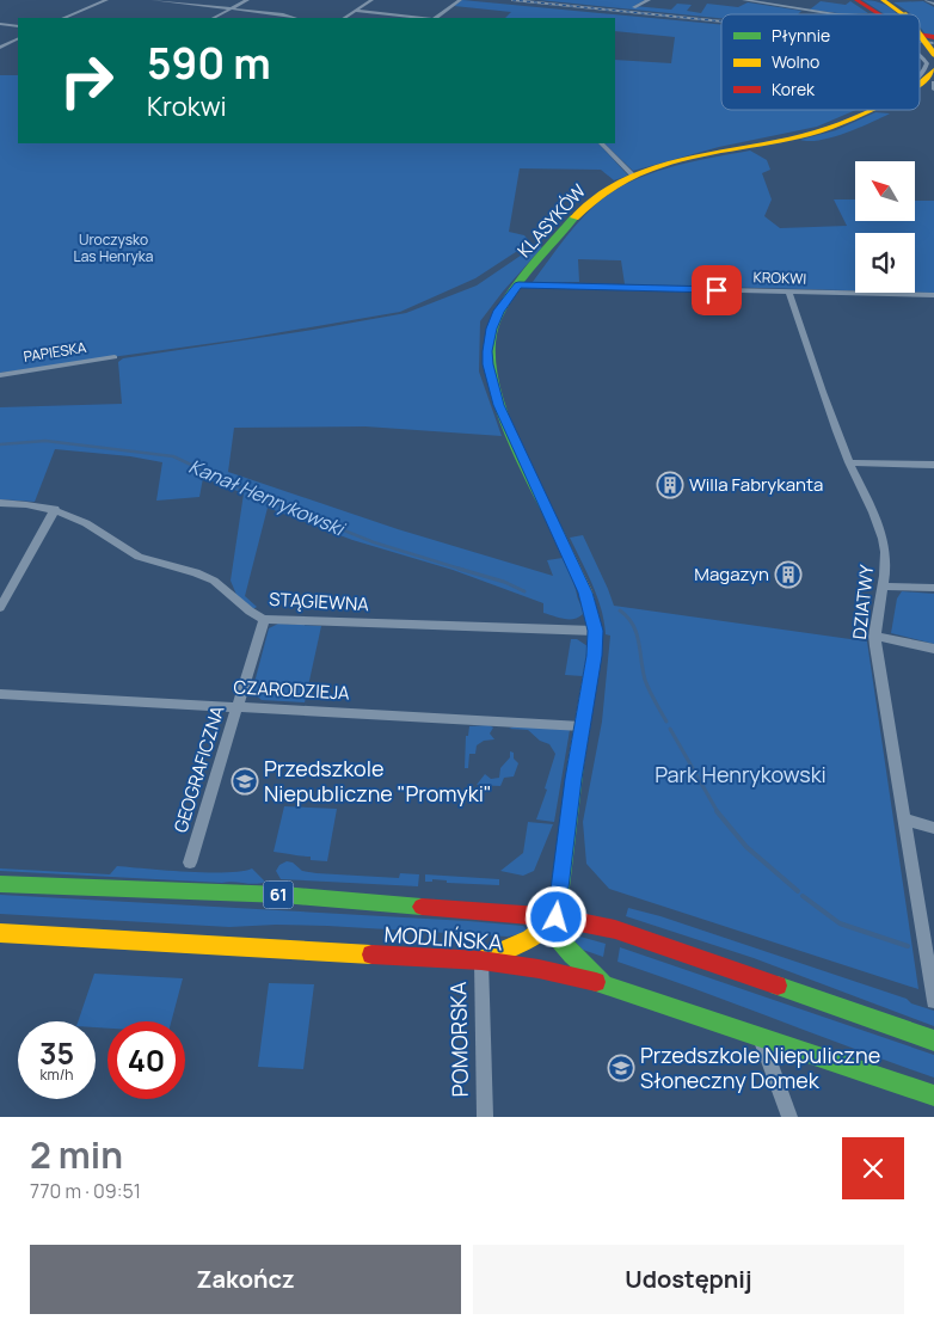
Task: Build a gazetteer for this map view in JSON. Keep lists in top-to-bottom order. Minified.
{"streets":{"street":["KLASYKÓW","KROKWI","PAPIESKA","STĄGIEWNA","DZIATWY","CZARODZIEJA","GEOGRAFICZNA","61","MODLIŃSKA","POMORSKA"]},"crossings":[["KLASYKÓW","KROKWI"],["KLASYKÓW","STĄGIEWNA"],["KLASYKÓW","CZARODZIEJA"],["KLASYKÓW","MODLIŃSKA"],["KROKWI","DZIATWY"],["STĄGIEWNA","GEOGRAFICZNA"],["CZARODZIEJA","GEOGRAFICZNA"],["MODLIŃSKA","POMORSKA"]],"water":["Kanał Henrykowski"],"parks":["Uroczysko Las Henryka","Park Henrykowski"],"places":{"building":["Willa Fabrykanta","Magazyn"],"school or university":["Przedszkole Niepubliczne \"Promyki\"","Przedszkole Niepuliczne Słoneczny Domek"]},"legend":["Płynnie","Wolno","Korek"],"north":"top left","page":{"turn":["590 m","Krokwi"],"speed":"35 km/h","limit":"40","heading":["2 min","770 m · 09:51"],"buttons":["Zakończ","Udostępnij"]}}
